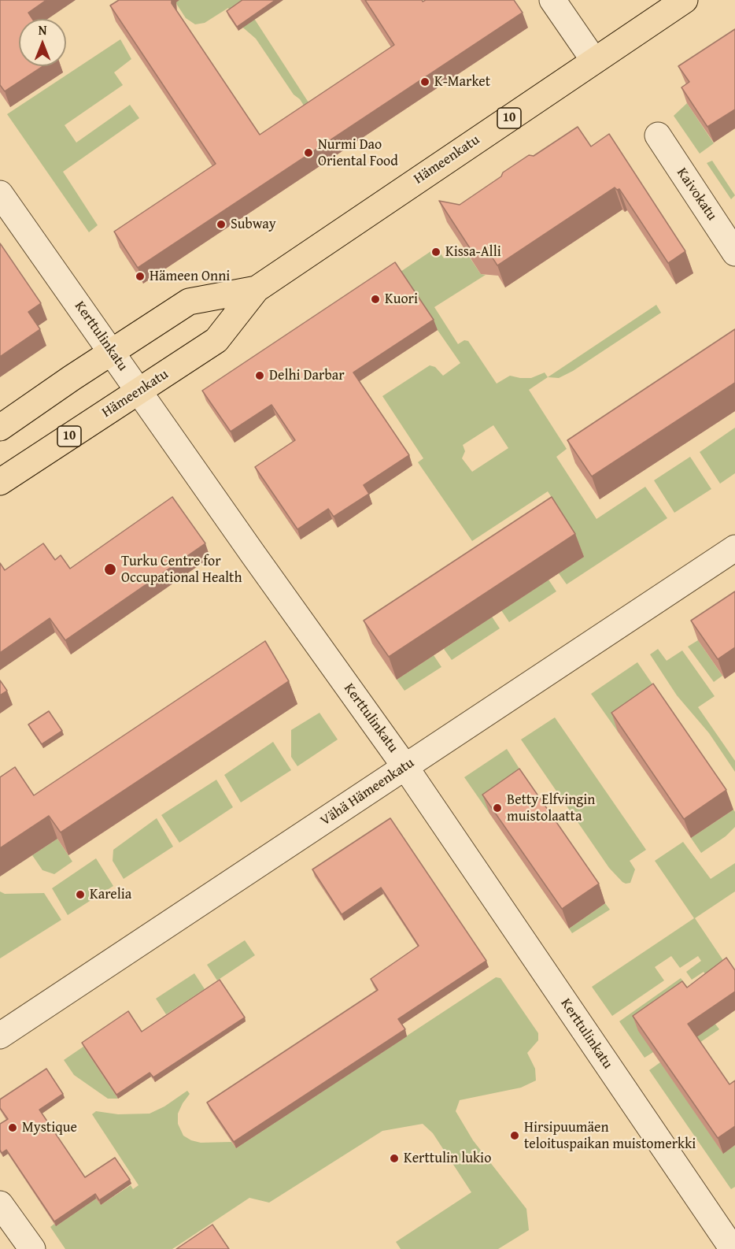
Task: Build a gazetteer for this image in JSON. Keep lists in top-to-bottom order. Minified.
{"streets":{"highway":["10","Hämeenkatu"],"street":["Kaivokatu","Kerttulinkatu","Vähä Hämeenkatu"]},"crossings":[["Hämeenkatu","Kerttulinkatu"],["Kerttulinkatu","Vähä Hämeenkatu"]],"places":["K-Market","Nurmi Dao Oriental Food","Subway","Kissa-Alli","Hämeen Onni","Kuori","Delhi Darbar","Turku Centre for Occupational Health","Betty Elfvingin muistolaatta","Karelia","Mystique","Hirsipuumäen teloituspaikan muistomerkki","Kerttulin lukio"],"north":"top"}
